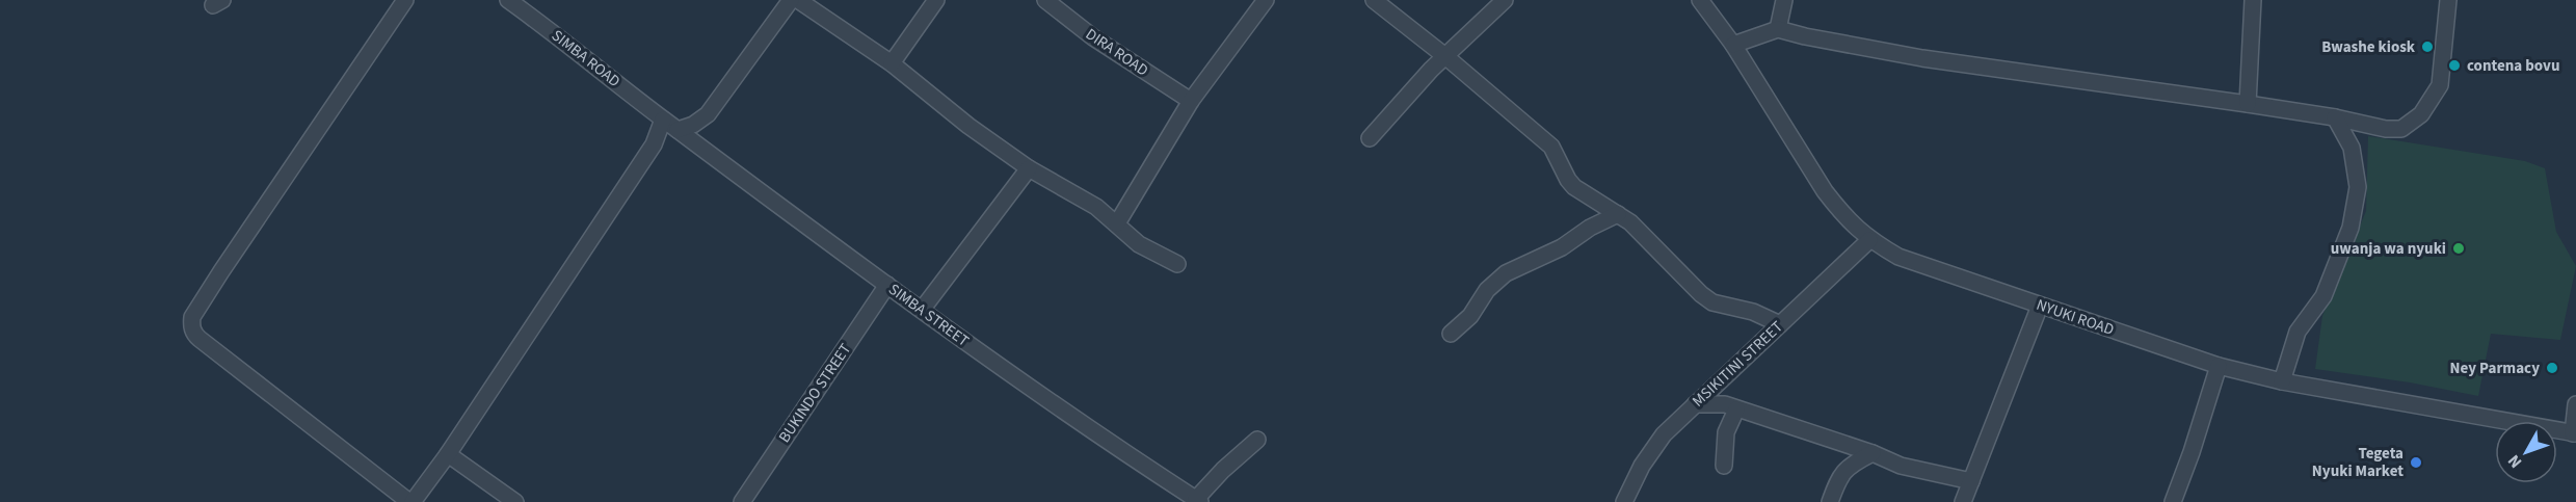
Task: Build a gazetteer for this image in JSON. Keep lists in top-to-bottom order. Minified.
{"streets":{"street":["DIRA ROAD","SIMBA ROAD","SIMBA STREET","NYUKI ROAD","MSIKITINI STREET","BUKINDO STREET"]},"crossings":[["SIMBA ROAD","SIMBA STREET"],["SIMBA STREET","BUKINDO STREET"],["NYUKI ROAD","MSIKITINI STREET"]],"places":["Bwashe kiosk","contena bovu","uwanja wa nyuki","Ney Parmacy","Tegeta Nyuki Market"],"north":"bottom left"}
